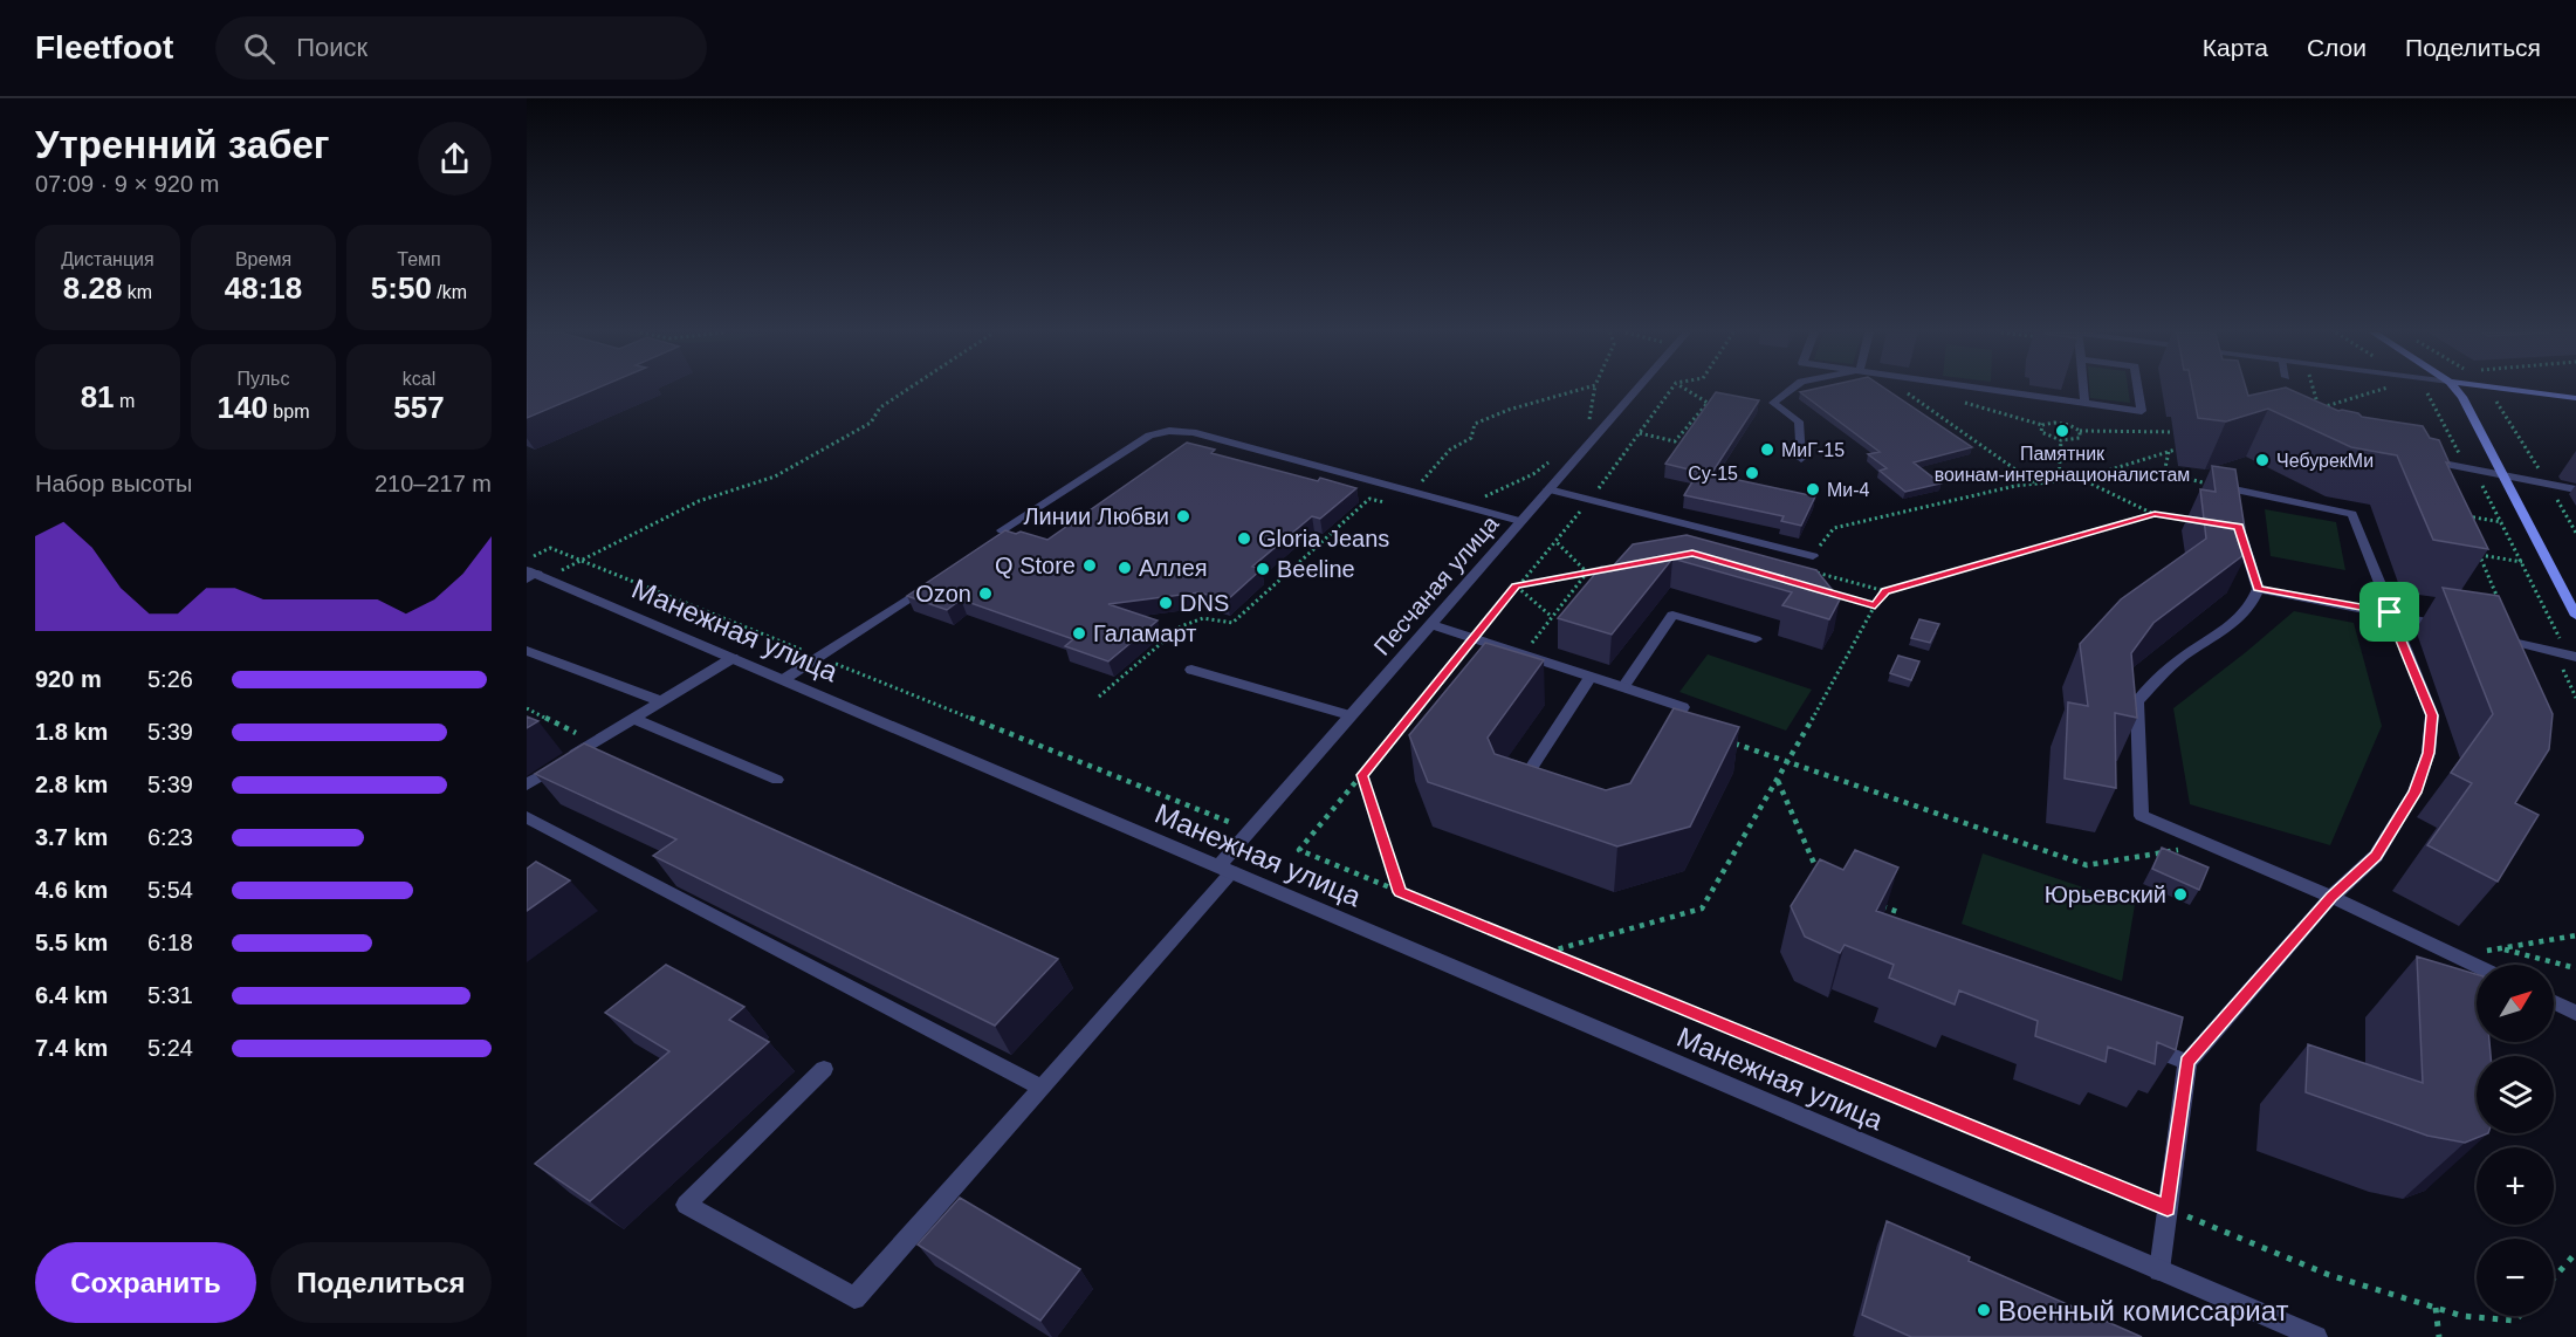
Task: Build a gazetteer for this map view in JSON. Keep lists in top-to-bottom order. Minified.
{"streets":{"street":["Песчаная улица","Манежная улица"]},"crossings":[["Песчаная улица","Манежная улица"]],"places":["Памятник воинам-интернационалистам","МиГ-15","ЧебурекМи","Су-15","Ми-4","Линии Любви","Gloria Jeans","Q Store","Аллея","Beeline","Ozon","DNS","Галамарт","Юрьевский","Военный комиссариат"],"north":"top right","page":{"header":"Fleetfoot","search":"Поиск","nav":["Карта","Слои","Поделиться"],"heading":["Утренний забег","07:09 · 9 × 920 m"],"stats":[["Дистанция","8.28 km"],["Время","48:18"],["Темп","5:50 /km"],["81 m"],["Пульс","140 bpm"],["kcal","557"]],"chart":["Набор высоты","210–217 m"],"list":[{"name":"920 m","note":"5:26"},{"name":"1.8 km","note":"5:39"},{"name":"2.8 km","note":"5:39"},{"name":"3.7 km","note":"6:23"},{"name":"4.6 km","note":"5:54"},{"name":"5.5 km","note":"6:18"},{"name":"6.4 km","note":"5:31"},{"name":"7.4 km","note":"5:24"}],"map_buttons":["+","−"],"buttons":["Сохранить","Поделиться"]}}
